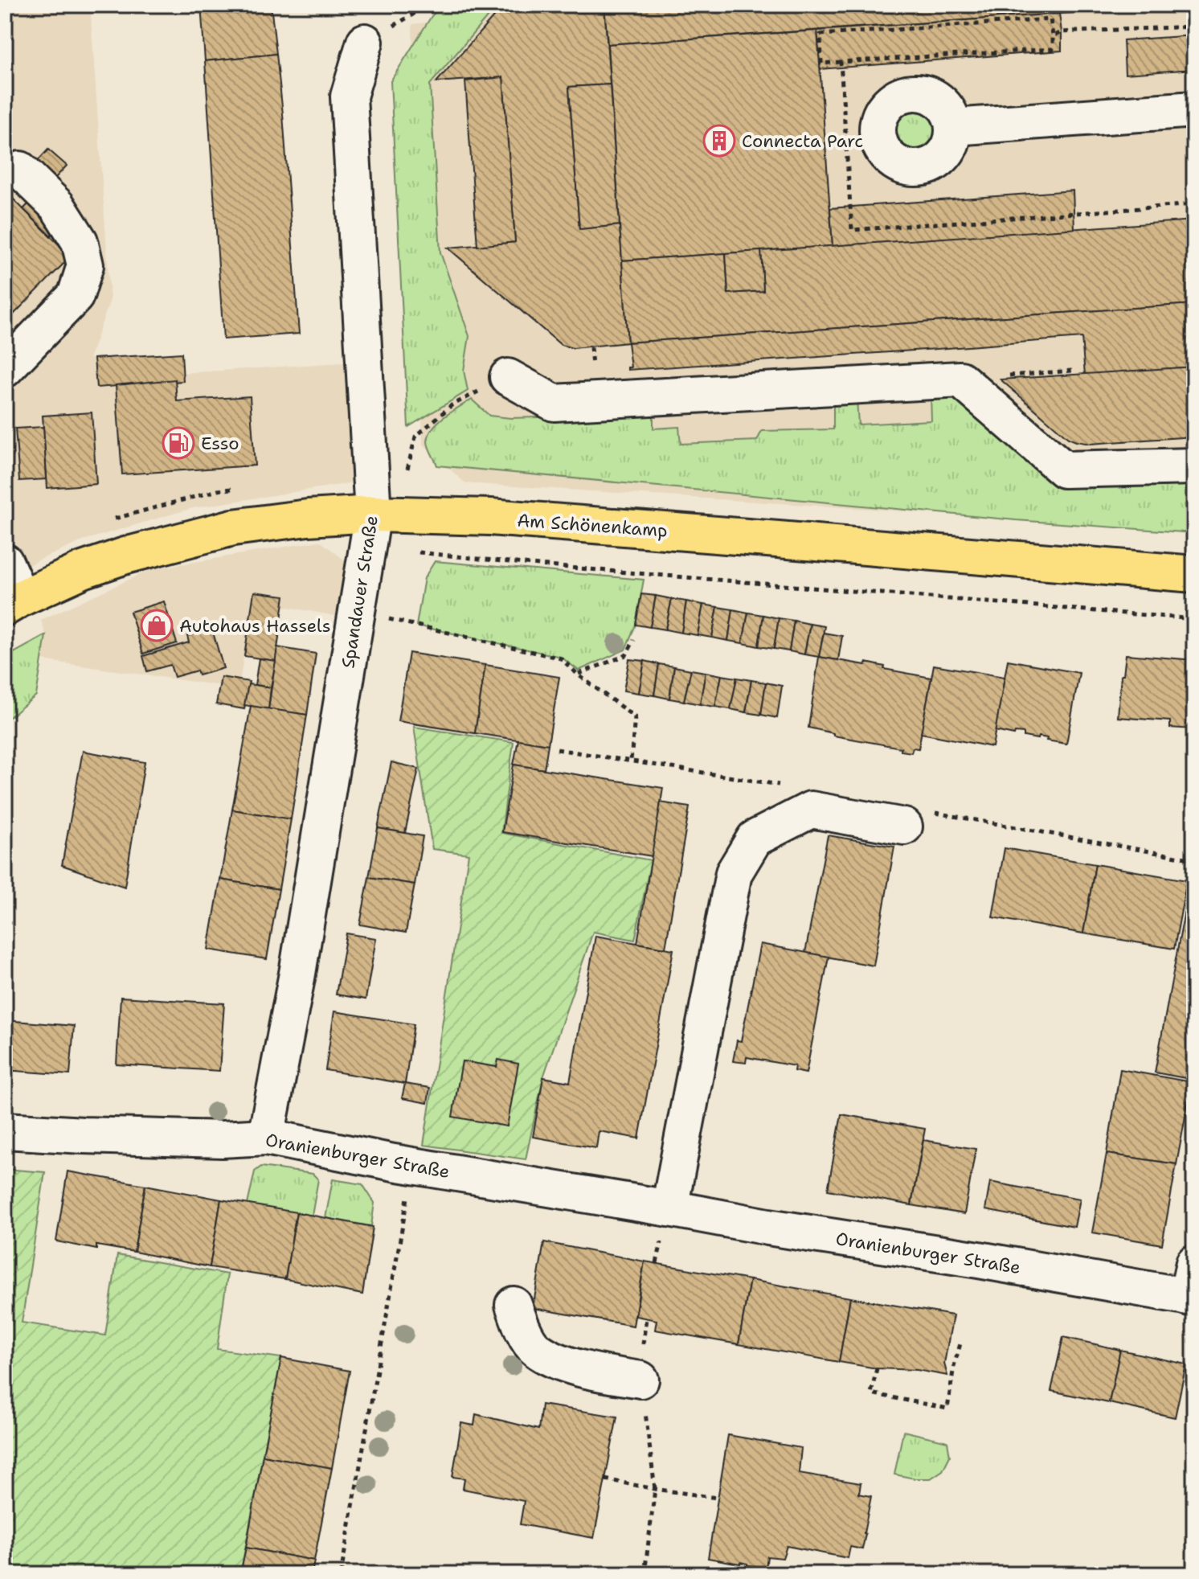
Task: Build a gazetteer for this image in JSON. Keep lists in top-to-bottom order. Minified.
{"streets":{"main road":["Am Schönenkamp"],"street":["Spandauer Straße","Oranienburger Straße"]},"crossings":[["Am Schönenkamp","Spandauer Straße"],["Spandauer Straße","Oranienburger Straße"]],"places":{"building":["Connecta Parc"],"fuel station":["Esso"],"shop":["Autohaus Hassels"]}}
